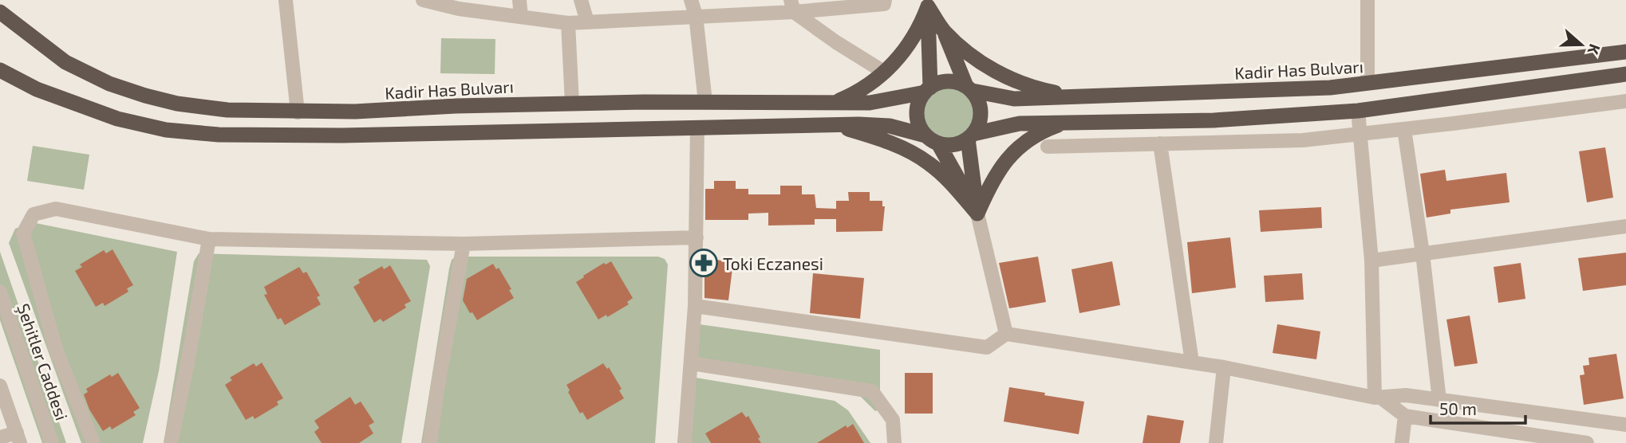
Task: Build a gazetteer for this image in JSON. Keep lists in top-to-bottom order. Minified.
{"streets":{"highway":["Kadir Has Bulvarı"],"street":["Şehitler Caddesi"]},"places":{"pharmacy":["Toki Eczanesi"]},"scale_bar":"50 m","north":"right"}
